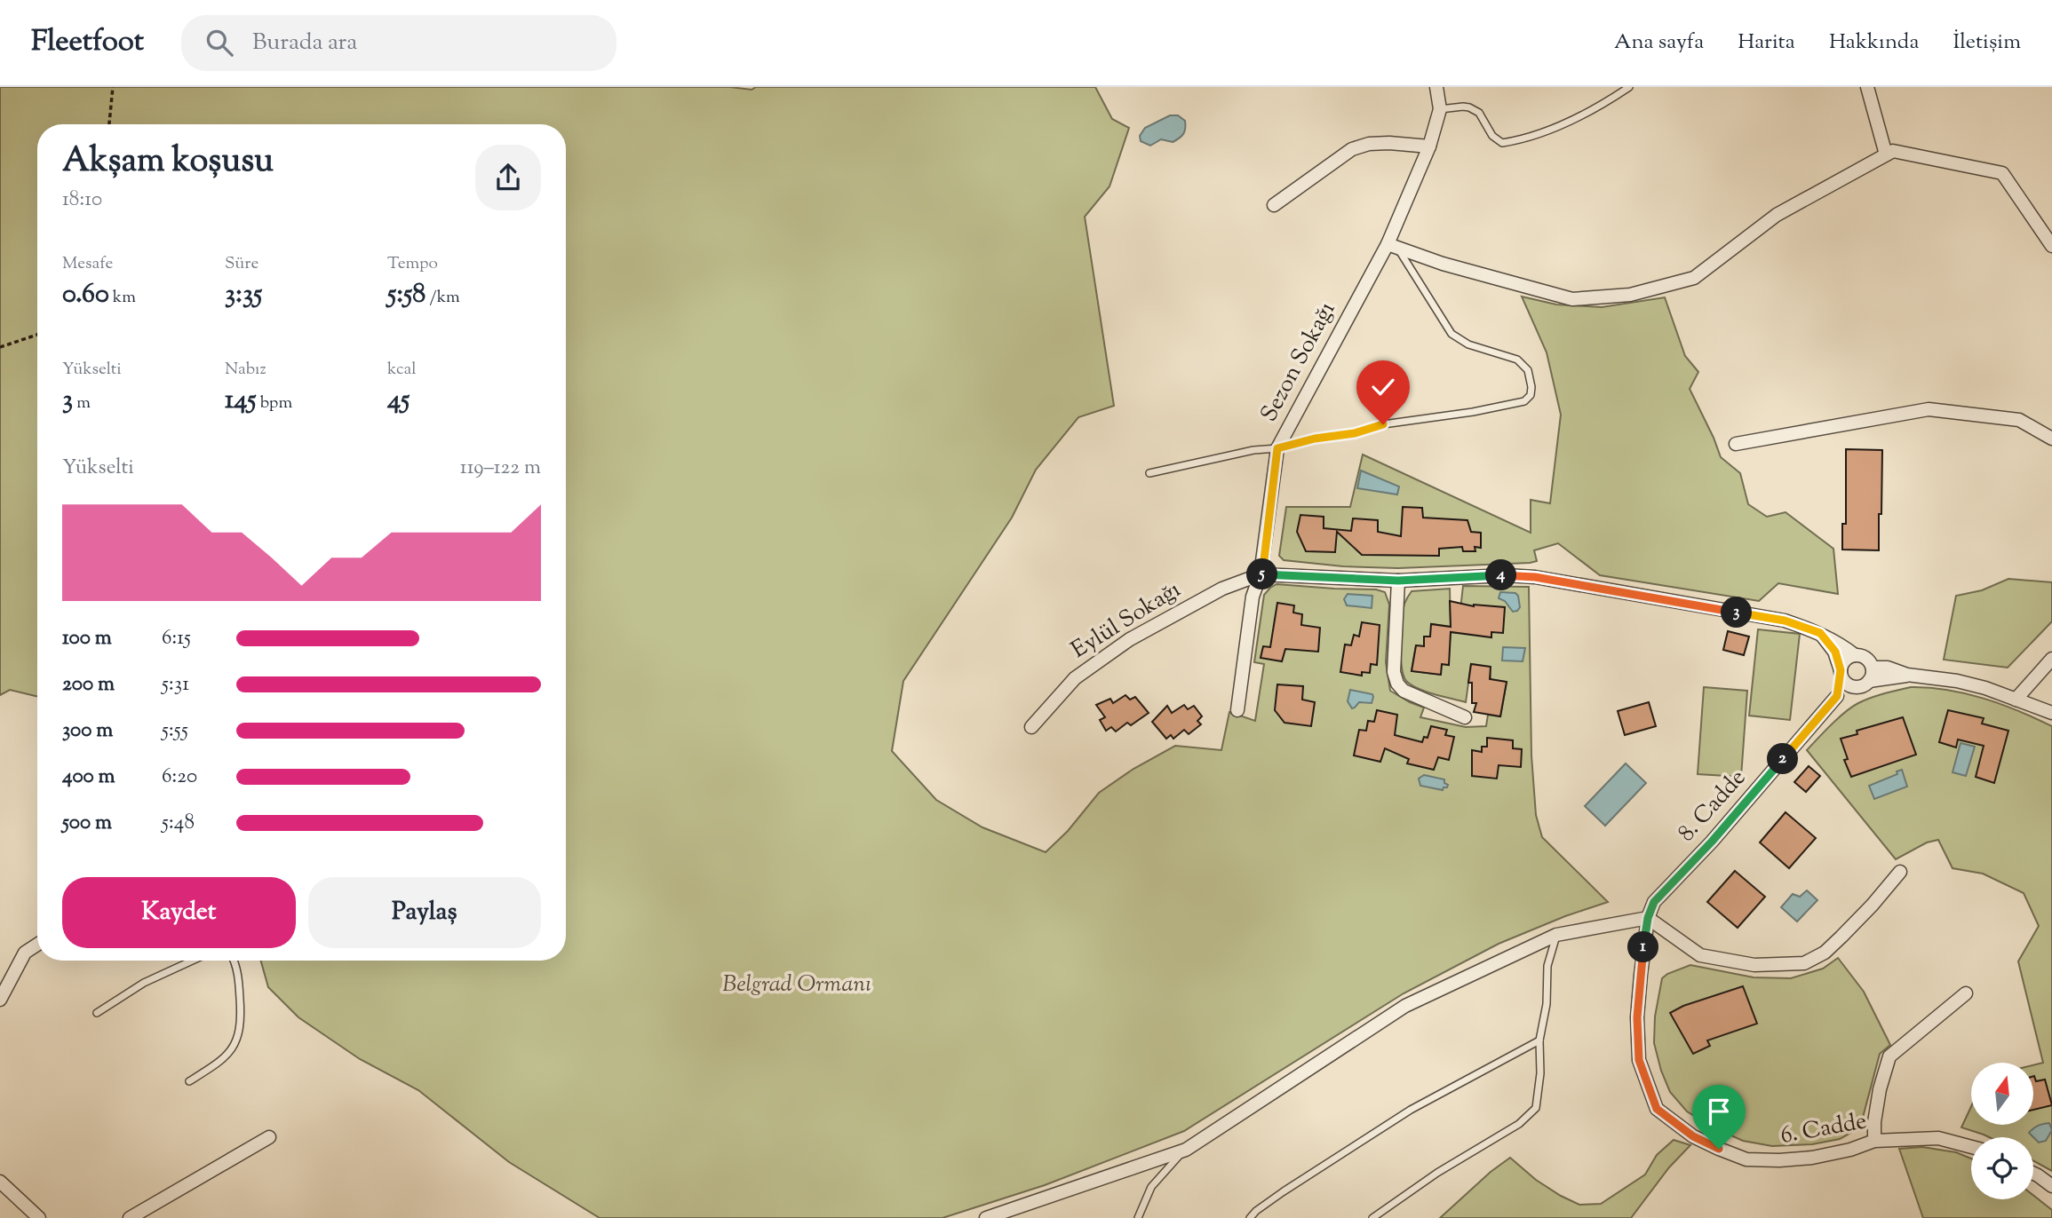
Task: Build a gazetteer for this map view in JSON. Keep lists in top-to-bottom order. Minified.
{"streets":{"street":["Sezon Sokağı","Eylül Sokağı","8. Cadde","6. Cadde"]},"crossings":[["Sezon Sokağı","Eylül Sokağı"],["8. Cadde","6. Cadde"]],"parks":["Belgrad Ormanı"],"north":"top","page":{"header":"Fleetfoot","search":"Burada ara","nav":["Ana sayfa","Harita","Hakkında","İletişim"],"heading":["Akşam koşusu","18:10"],"stats":[["Mesafe","0.60 km"],["Süre","3:35"],["Tempo","5:58 /km"],["Yükselti","3 m"],["Nabız","145 bpm"],["kcal","45"]],"chart":["Yükselti","119–122 m"],"pins":["5","4","3","2","1"],"list":[{"name":"100 m","note":"6:15"},{"name":"200 m","note":"5:31"},{"name":"300 m","note":"5:55"},{"name":"400 m","note":"6:20"},{"name":"500 m","note":"5:48"}],"buttons":["Kaydet","Paylaş"]}}
